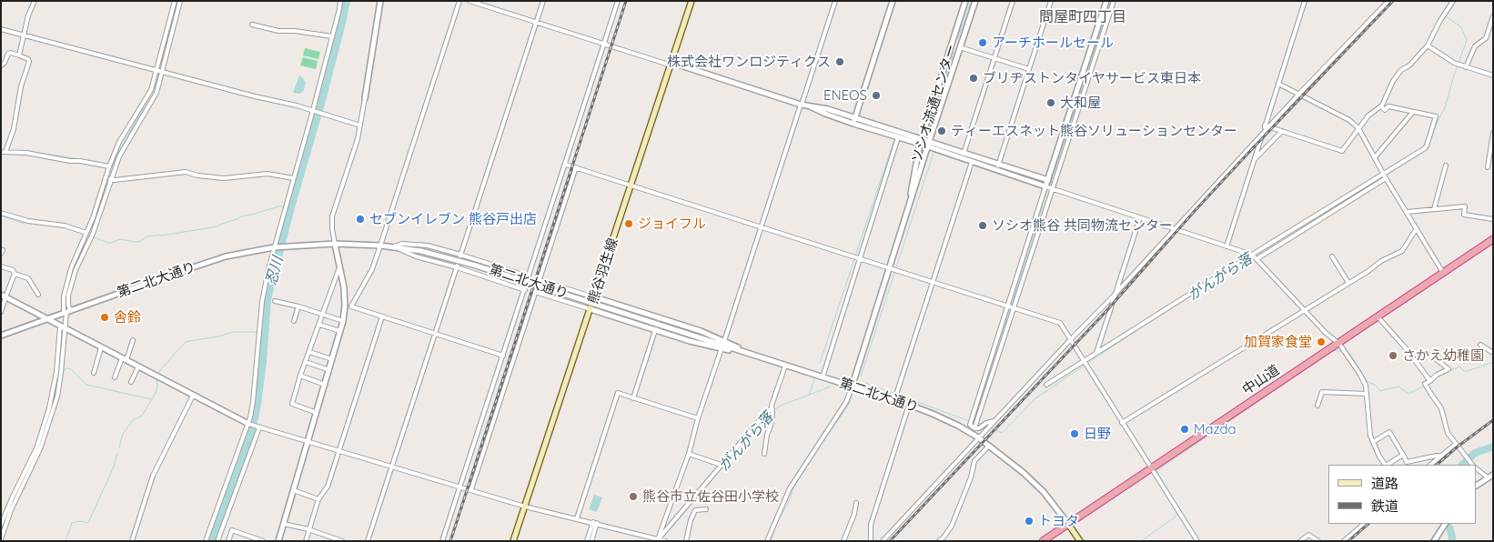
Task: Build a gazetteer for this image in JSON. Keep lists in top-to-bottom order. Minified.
{"streets":{"highway":["中山道"],"main road":["熊谷羽生線"],"street":["ソシオ流通センター","第二北大通り"]},"crossings":[["第二北大通り","中山道"]],"districts":["問屋町四丁目"],"water":["忍川","がんがら落"],"places":["アーチホールセール","株式会社ワンロジティクス","ブリヂストンタイヤサービス東日本","ENEOS","大和屋","ティーエスネット熊谷ソリューションセンター","セブンイレブン 熊谷戸出店","ジョイフル","ソシオ熊谷 共同物流センター","舎鈴","加賀家食堂","さかえ幼稚園","Mazda","日野","熊谷市立佐谷田小学校","トヨタ"],"legend":["道路","鉄道"]}
